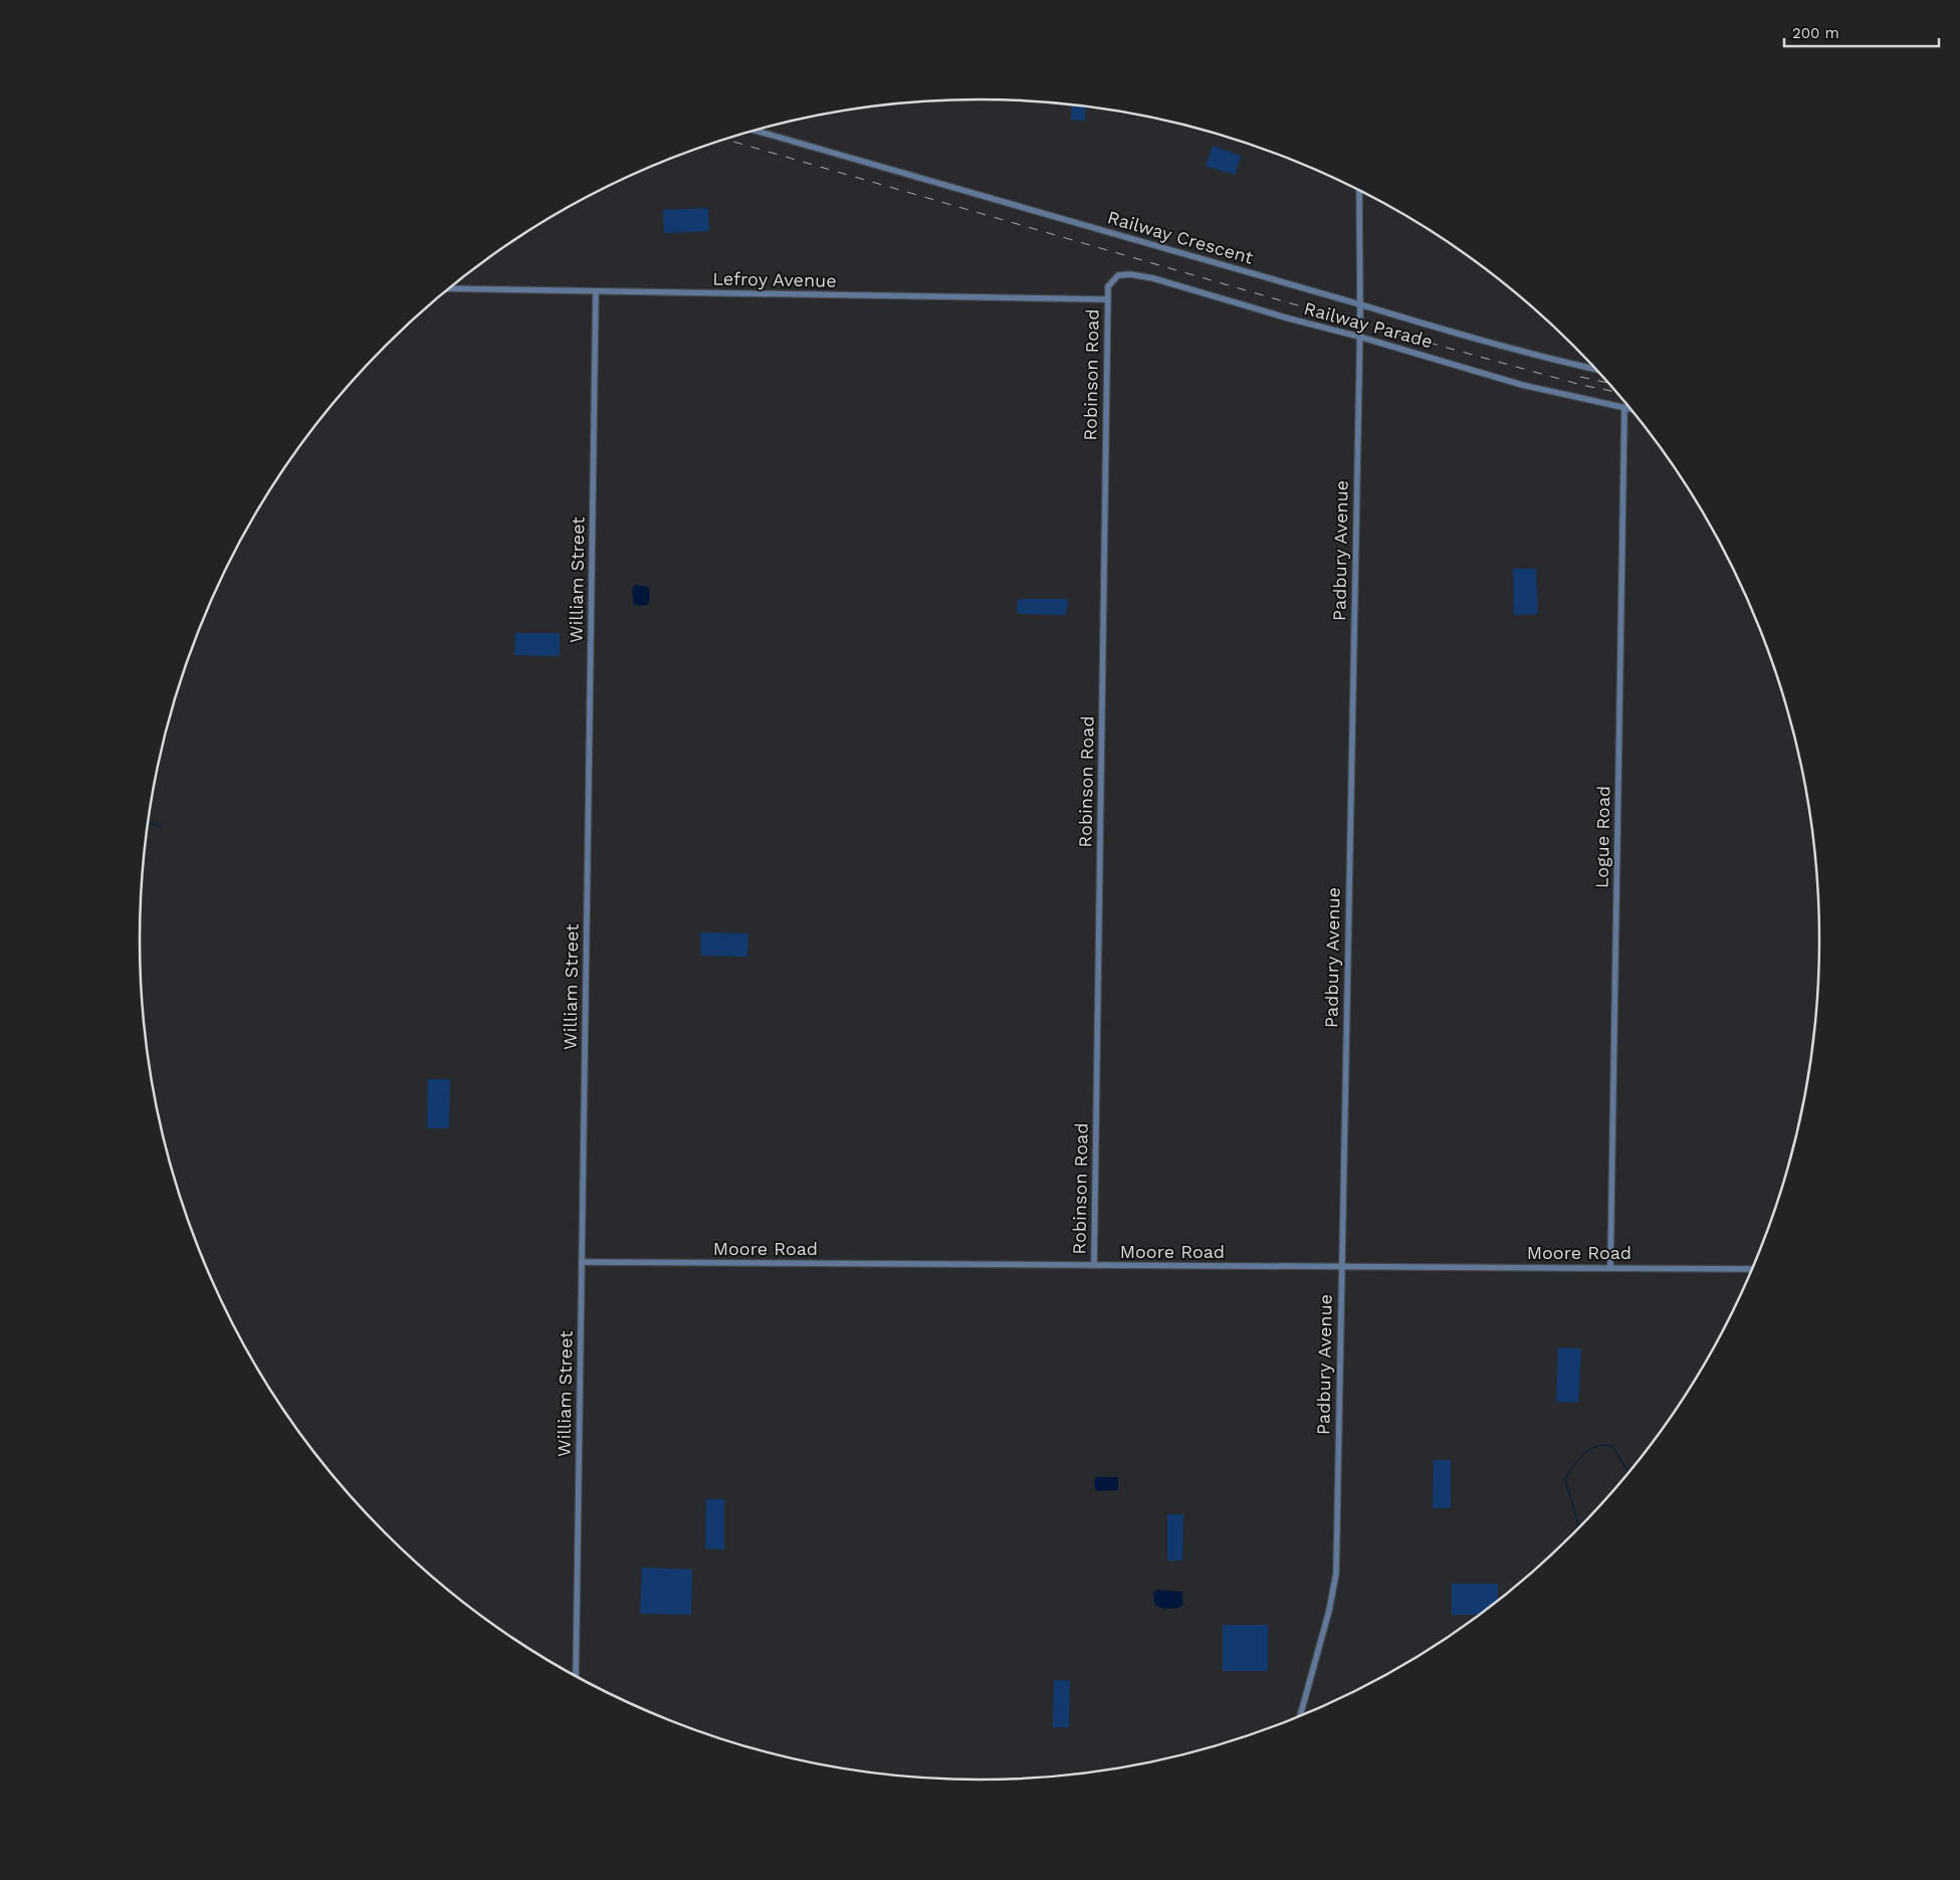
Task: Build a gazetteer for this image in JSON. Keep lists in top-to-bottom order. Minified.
{"streets":{"street":["Railway Crescent","Lefroy Avenue","Railway Parade","Robinson Road","Padbury Avenue","William Street","Logue Road","Moore Road"]},"crossings":[["Railway Crescent","Padbury Avenue"],["Lefroy Avenue","Railway Parade"],["Lefroy Avenue","Robinson Road"],["Lefroy Avenue","William Street"],["Railway Parade","Robinson Road"],["Railway Parade","Padbury Avenue"],["Railway Parade","Logue Road"],["Robinson Road","Moore Road"],["Padbury Avenue","Moore Road"],["William Street","Moore Road"],["Logue Road","Moore Road"]],"scale_bar":"200 m"}
